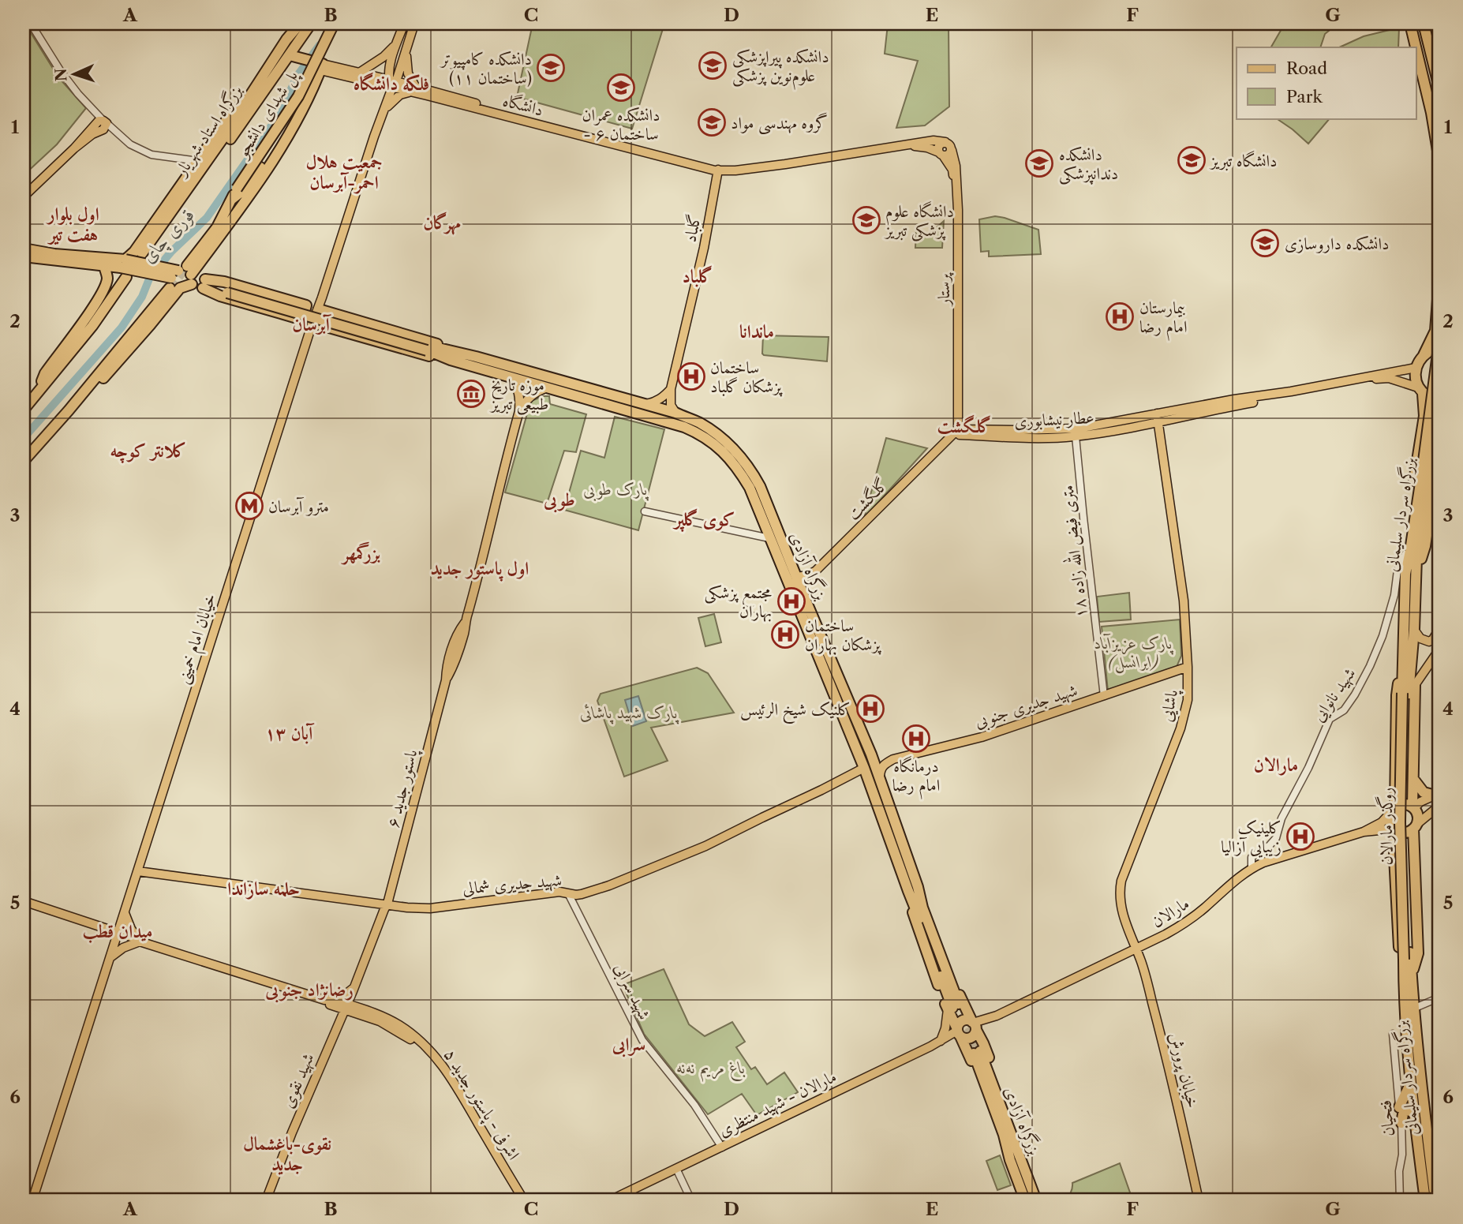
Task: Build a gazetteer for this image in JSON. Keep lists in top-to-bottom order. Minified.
{"streets":{"highway":["پل شهدای دانشجو","بزرگراه استاد شهریار","بزرگراه سردار سلیمانی","بزرگراه آزادی","روگذر مارالان"],"main road":["دانشگاه","گلباد","پرستار","عطار نیشابوری","گلگشت","خیابان امام خمینی","شهید جدیری جنوبی","پاشایی","پاستور جدید ۶","شهید جدیری شمالی","مارالان","خیابان پرورش","شهید نقوی","مارالان - شهید منتظری","اشرفی - پاستور جدید ۵"],"street":["۱۸ متری فیض الله زاده","شهید نانوایی","شهید سرابی","فتحیان"]},"crossings":[["دانشگاه","گلباد"],["دانشگاه","پرستار"],["دانشگاه","خیابان امام خمینی"],["پرستار","عطار نیشابوری"],["پرستار","گلگشت"],["عطار نیشابوری","گلگشت"],["عطار نیشابوری","۱۸ متری فیض الله زاده"],["عطار نیشابوری","پاشایی"],["گلگشت","بزرگراه آزادی"],["بزرگراه سردار سلیمانی","روگذر مارالان"],["۱۸ متری فیض الله زاده","شهید جدیری جنوبی"],["بزرگراه آزادی","شهید جدیری جنوبی"],["بزرگراه آزادی","پاستور جدید ۶"],["بزرگراه آزادی","شهید جدیری شمالی"],["بزرگراه آزادی","مارالان - شهید منتظری"],["خیابان امام خمینی","شهید جدیری شمالی"],["شهید نانوایی","مارالان"],["شهید جدیری جنوبی","پاشایی"],["پاشایی","مارالان"],["پاشایی","خیابان پرورش"],["پاستور جدید ۶","شهید جدیری شمالی"],["شهید جدیری شمالی","شهید سرابی"],["مارالان","خیابان پرورش"],["شهید سرابی","مارالان - شهید منتظری"],["شهید نقوی","اشرفی - پاستور جدید ۵"]],"districts":["فلکه دانشگاه","جمعیت هلال احمر-آبرسان","اول بلوار هفت تیر","مهرگان","گلباد","آبرسان","ماندانا","گلگشت","کلانتر کوچه","طوبی","کوی گلپر","بزرگمهر","اول پاستور جدید","۱۳ آبان","مارالان","حلمه سازاندا","میدان قطب","رضانژاد جنوبی","سرابی","نقوی-باغشمال جدید"],"water":["قوری چای"],"parks":["پارک طوبی","پارک عزیزآباد (ایرانسل)","پارک شهید پاشائی","باغ مریم نه‌نه"],"places":{"school or university":["دانشکده پیراپزشکی علوم‌نوین پزشکی","دانشکده کامپیوتر (ساختمان ۱۱)","دانشکده عمران - ساختمان ۶","گروه مهندسی مواد","دانشگاه تبریز","دانشکده دندانپزشکی","دانشگاه علوم پزشکی تبریز","دانشکده داروسازی"],"hospital":["بیمارستان امام رضا","ساختمان پزشکان گلباد","مجتمع پزشکی بهاران","ساختمان پزشکان بهاران","کلنیک شیخ الرئیس","درمانگاه امام رضا","کلینیک زیبایی آزالیا"],"museum":["موزه تاریخ طبیعی تبریز"],"metro station":["مترو آبرسان"]},"legend":["Road","Park"],"north":"left","grid":{"columns":["A","B","C","D","E","F","G"],"rows":["1","2","3","4","5","6"]}}
